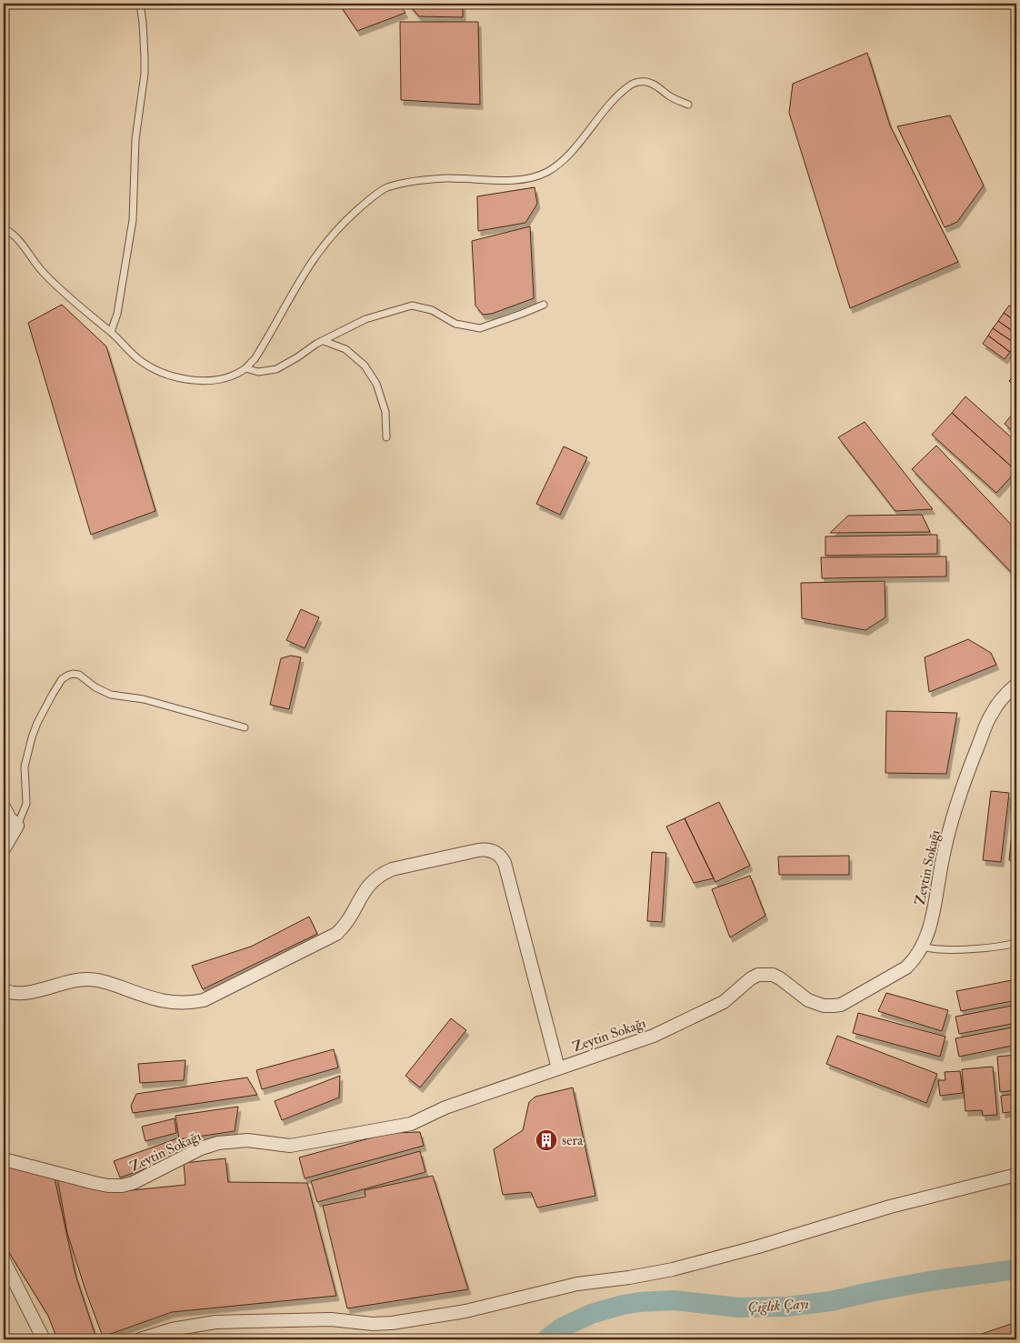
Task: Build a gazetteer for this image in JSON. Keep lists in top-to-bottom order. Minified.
{"streets":{"street":["Zeytin Sokağı"]},"water":["Çığlık Çayı"],"places":{"building":["sera"]}}
